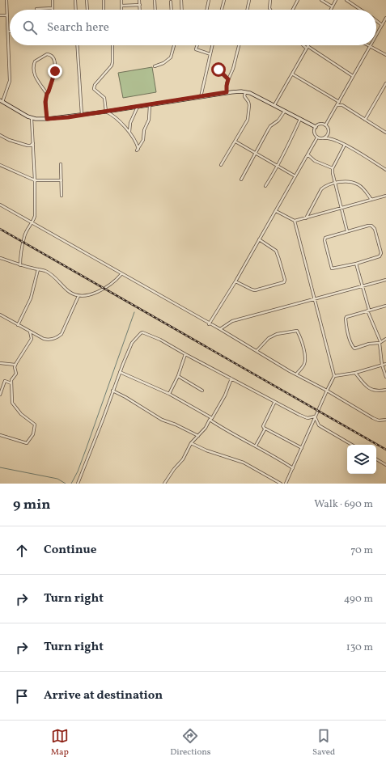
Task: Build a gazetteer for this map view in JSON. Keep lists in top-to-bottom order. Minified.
{"page":{"search":"Search here","heading":["9 min","Walk · 690 m"],"list":[["Continue","70 m"],["Turn right","490 m"],["Turn right","130 m"],"Arrive at destination"],"nav":["Map","Directions","Saved"]}}
